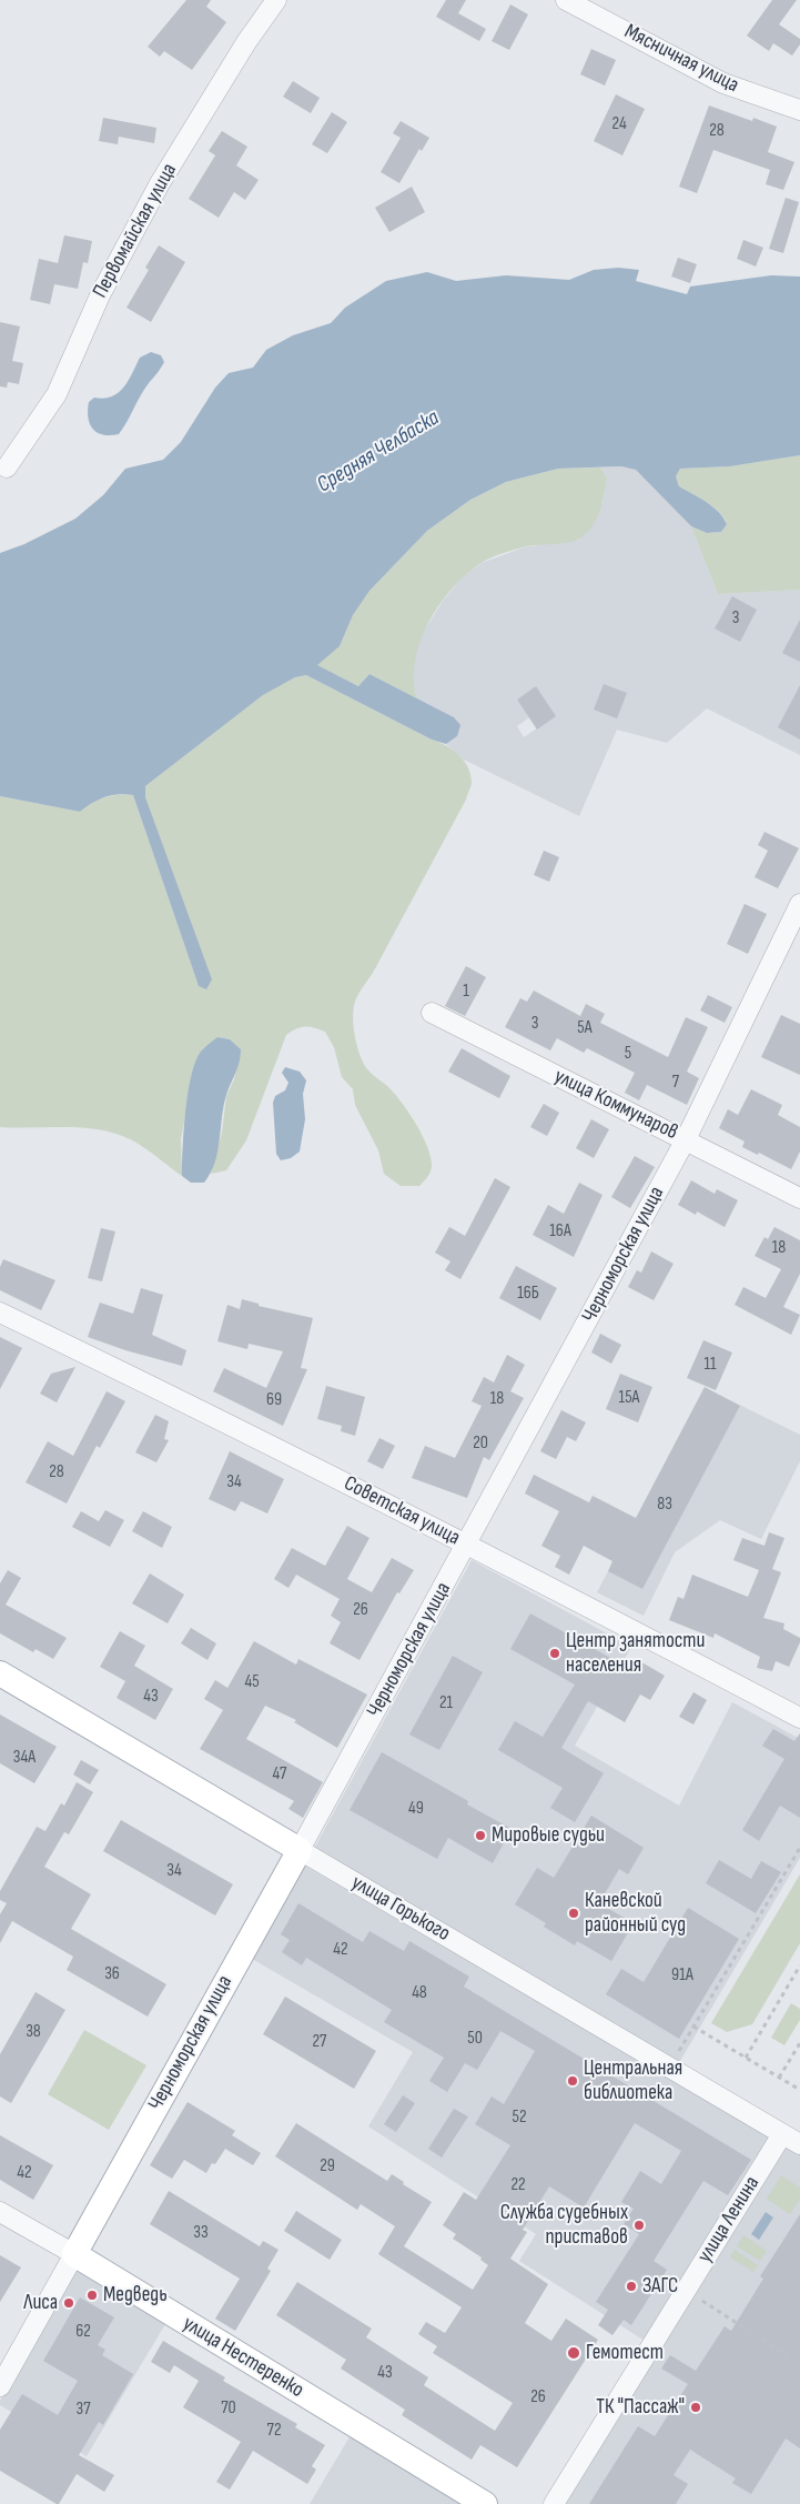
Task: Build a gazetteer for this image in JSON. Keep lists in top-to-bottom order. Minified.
{"streets":{"main road":["Черноморская улица","улица Горького","улица Нестеренко"],"street":["Мясничная улица","Первомайская улица","улица Коммунаров","Советская улица","улица Ленина"]},"crossings":[["улица Коммунаров","Черноморская улица"],["Черноморская улица","Советская улица"],["Черноморская улица","улица Горького"],["Черноморская улица","улица Нестеренко"],["улица Горького","улица Ленина"]],"water":["Средняя Челбаска"],"places":["Центр занятости населения","Мировые судьи","Каневской районный суд","Центральная библиотека","Служба судебных приставов","ЗАГС","Медведь","Лиса","Гемотест","ТК \"Пассаж\""],"house_numbers":["24","28","3","1","3","5А","5","7","16А","18","16Б","11","15А","18","69","20","28","34","83","26","45","43","21","34А","47","49","34","42","36","91А","48","38","50","27","52","29","42","22","33","62","43","26","70","37","72"]}
